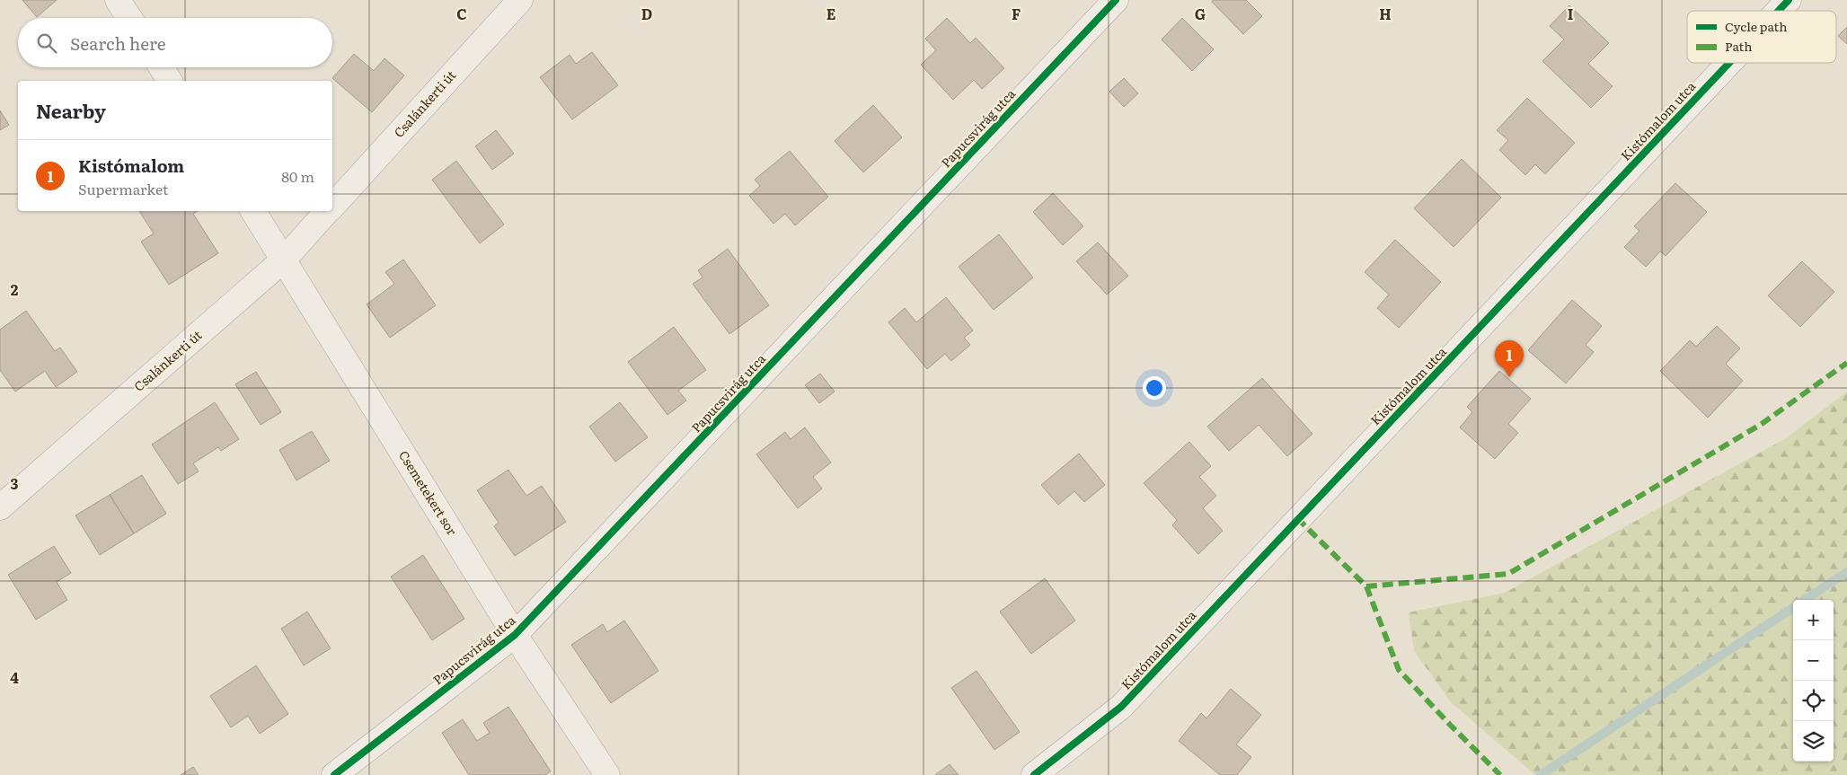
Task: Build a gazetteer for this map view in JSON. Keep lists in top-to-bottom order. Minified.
{"streets":{"street":["Csalánkerti út","Kistómalom utca","Papucsvirág utca","Csemetekert sor"]},"crossings":[["Csalánkerti út","Csemetekert sor"],["Papucsvirág utca","Csemetekert sor"]],"legend":["Cycle path","Path"],"page":{"search":"Search here","heading":"Nearby","list":[{"mark":"1","name":"Kistómalom","note":"Supermarket","value":"80 m"}],"pins":"1","map_buttons":["+","−"]},"grid":{"columns":["C","D","E","F","G","H","I"],"rows":["2","3","4"]}}
